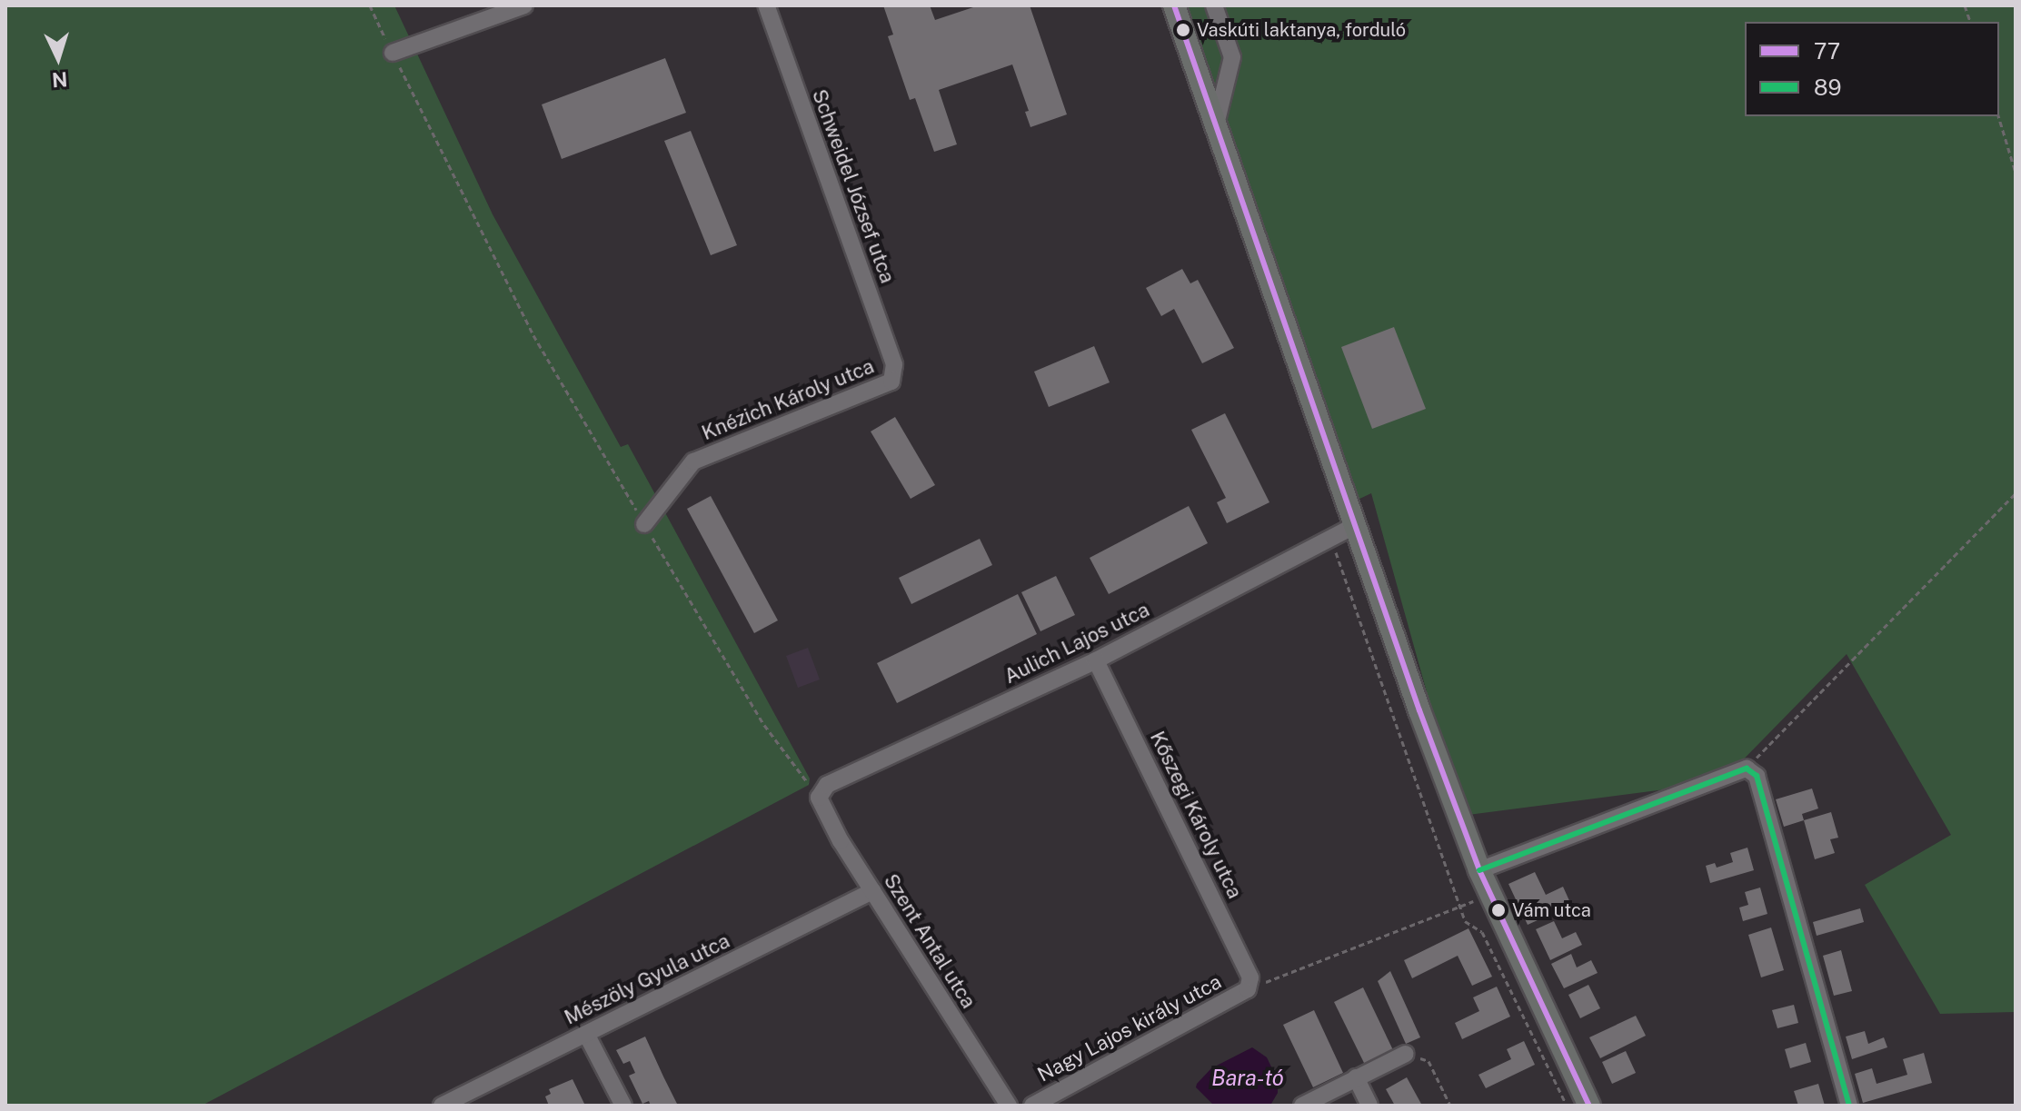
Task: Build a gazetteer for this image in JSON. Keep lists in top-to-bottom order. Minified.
{"streets":{"street":["Schweidel József utca","Knézich Károly utca","Aulich Lajos utca","Kőszegi Károly utca","Szent Antal utca","Mészöly Gyula utca","Nagy Lajos király utca"]},"crossings":[["Schweidel József utca","Knézich Károly utca"],["Aulich Lajos utca","Kőszegi Károly utca"],["Aulich Lajos utca","Szent Antal utca"],["Kőszegi Károly utca","Nagy Lajos király utca"],["Szent Antal utca","Mészöly Gyula utca"]],"water":["Bara-tó"],"places":["Vaskúti laktanya, forduló","Vám utca"],"lines":["transit line 77","transit line 89"],"legend":["77","89"],"north":"bottom"}
